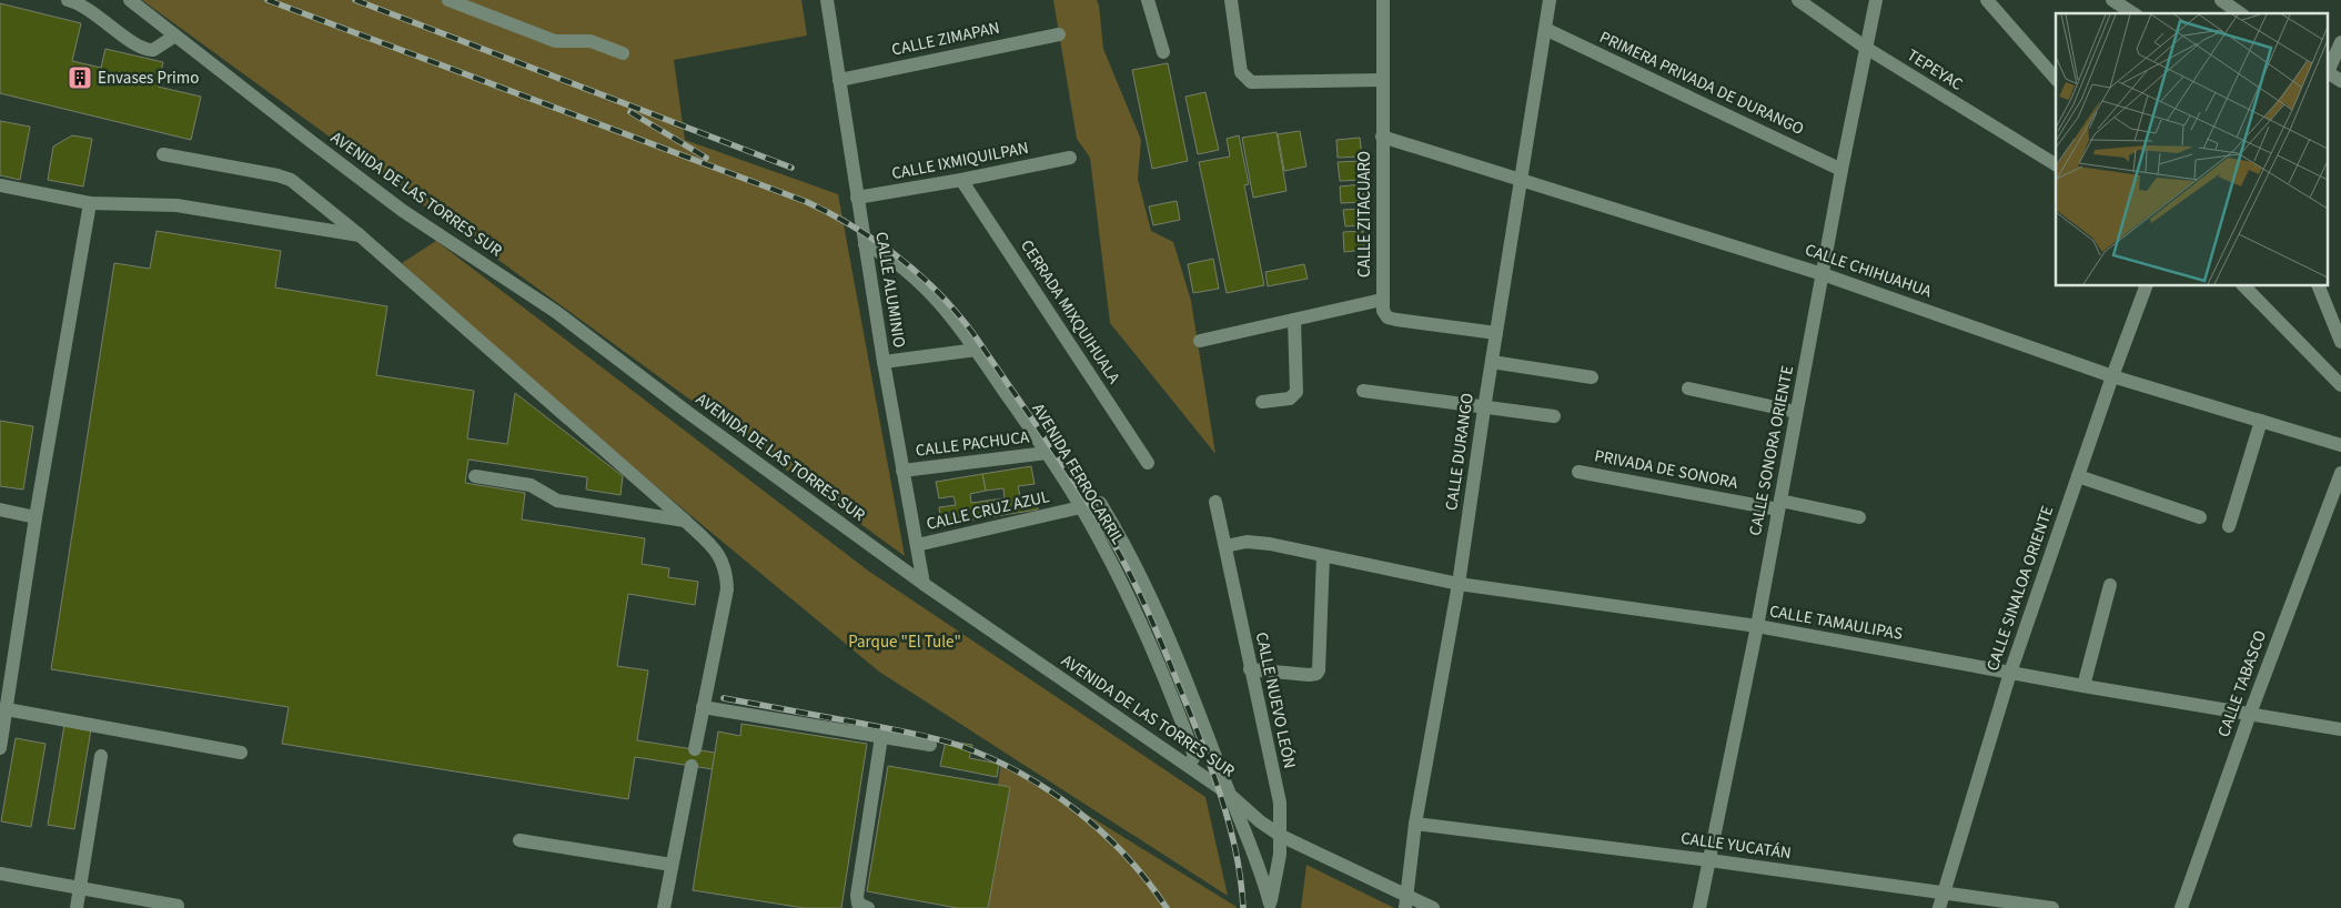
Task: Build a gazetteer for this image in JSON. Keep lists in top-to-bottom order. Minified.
{"streets":{"street":["CALLE ZIMAPAN","TEPEYAC","PRIMERA PRIVADA DE DURANGO","CALLE IXMIQUILPAN","AVENIDA DE LAS TORRES SUR","CALLE ZITACUARO","CALLE CHIHUAHUA","CALLE ALUMINIO","CERRADA MIXQUIHUALA","CALLE PACHUCA","CALLE SONORA ORIENTE","CALLE DURANGO","PRIVADA DE SONORA","AVENIDA FERROCARRIL","CALLE CRUZ AZUL","CALLE SINALOA ORIENTE","CALLE TAMAULIPAS","CALLE TABASCO","CALLE NUEVO LEÓN","CALLE YUCATÁN"]},"crossings":[["CALLE ZIMAPAN","CALLE ALUMINIO"],["TEPEYAC","CALLE SONORA ORIENTE"],["PRIMERA PRIVADA DE DURANGO","CALLE SONORA ORIENTE"],["PRIMERA PRIVADA DE DURANGO","CALLE DURANGO"],["CALLE IXMIQUILPAN","CALLE ALUMINIO"],["CALLE IXMIQUILPAN","CERRADA MIXQUIHUALA"],["AVENIDA DE LAS TORRES SUR","CALLE ALUMINIO"],["AVENIDA DE LAS TORRES SUR","CALLE DURANGO"],["AVENIDA DE LAS TORRES SUR","AVENIDA FERROCARRIL"],["AVENIDA DE LAS TORRES SUR","CALLE NUEVO LEÓN"],["CALLE ZITACUARO","CALLE CHIHUAHUA"],["CALLE ZITACUARO","CALLE DURANGO"],["CALLE CHIHUAHUA","CALLE SONORA ORIENTE"],["CALLE CHIHUAHUA","CALLE DURANGO"],["CALLE CHIHUAHUA","CALLE SINALOA ORIENTE"],["CALLE ALUMINIO","CALLE PACHUCA"],["CALLE ALUMINIO","AVENIDA FERROCARRIL"],["CALLE ALUMINIO","CALLE CRUZ AZUL"],["CALLE PACHUCA","AVENIDA FERROCARRIL"],["CALLE SONORA ORIENTE","PRIVADA DE SONORA"],["CALLE SONORA ORIENTE","CALLE TAMAULIPAS"],["CALLE SONORA ORIENTE","CALLE YUCATÁN"],["CALLE DURANGO","CALLE TAMAULIPAS"],["CALLE DURANGO","CALLE YUCATÁN"],["AVENIDA FERROCARRIL","CALLE CRUZ AZUL"],["AVENIDA FERROCARRIL","CALLE NUEVO LEÓN"],["CALLE SINALOA ORIENTE","CALLE TAMAULIPAS"],["CALLE SINALOA ORIENTE","CALLE YUCATÁN"],["CALLE TAMAULIPAS","CALLE TABASCO"],["CALLE TAMAULIPAS","CALLE NUEVO LEÓN"]],"parks":["Parque \"El Tule\""],"places":{"building":["Envases Primo"]}}
